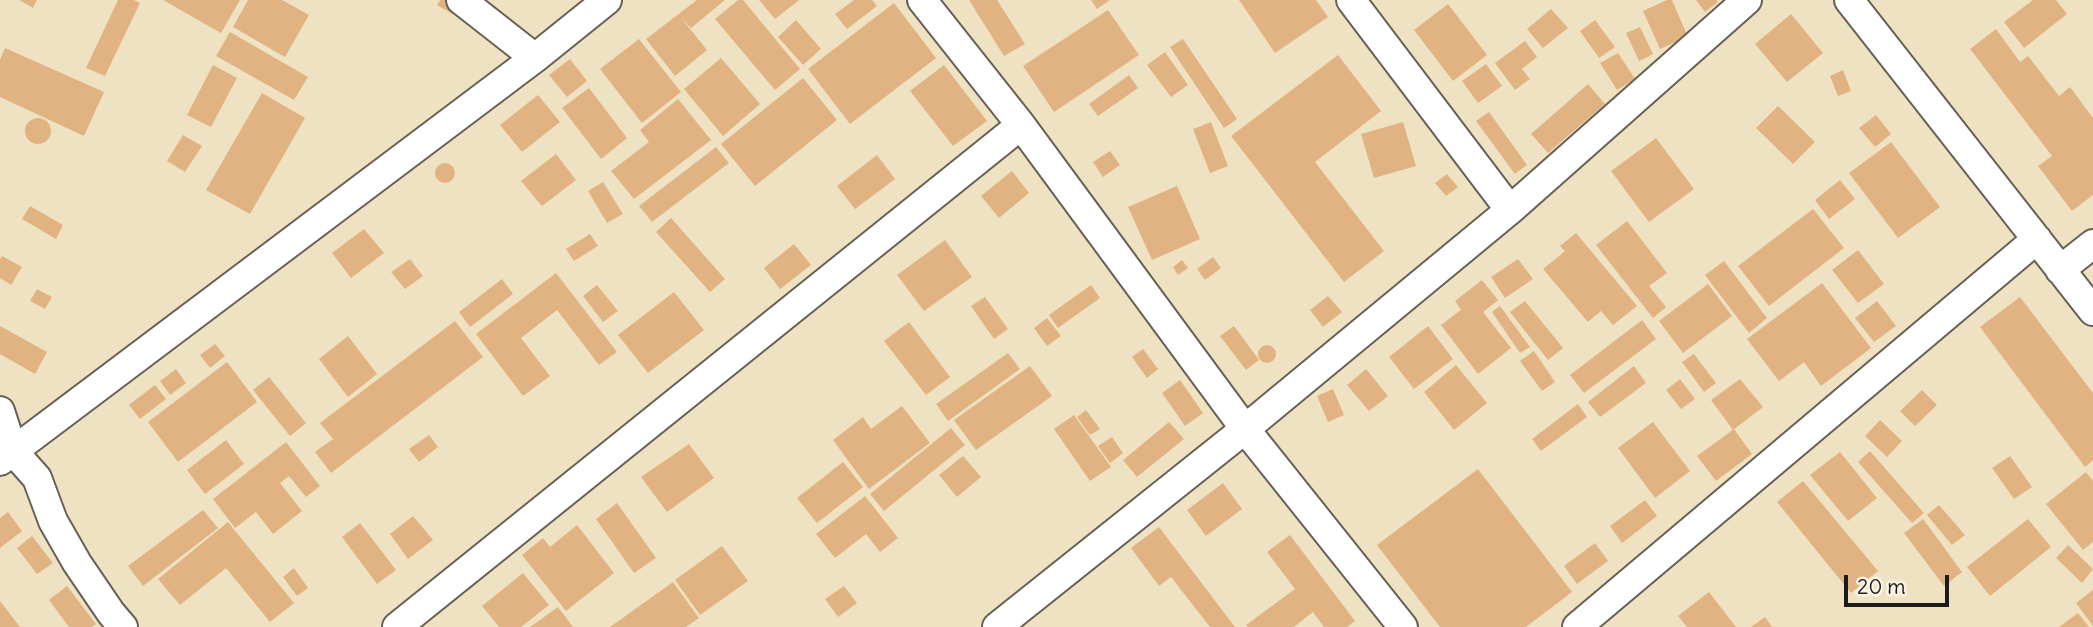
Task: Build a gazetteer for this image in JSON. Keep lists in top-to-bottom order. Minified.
{"scale_bar":"20 m"}
